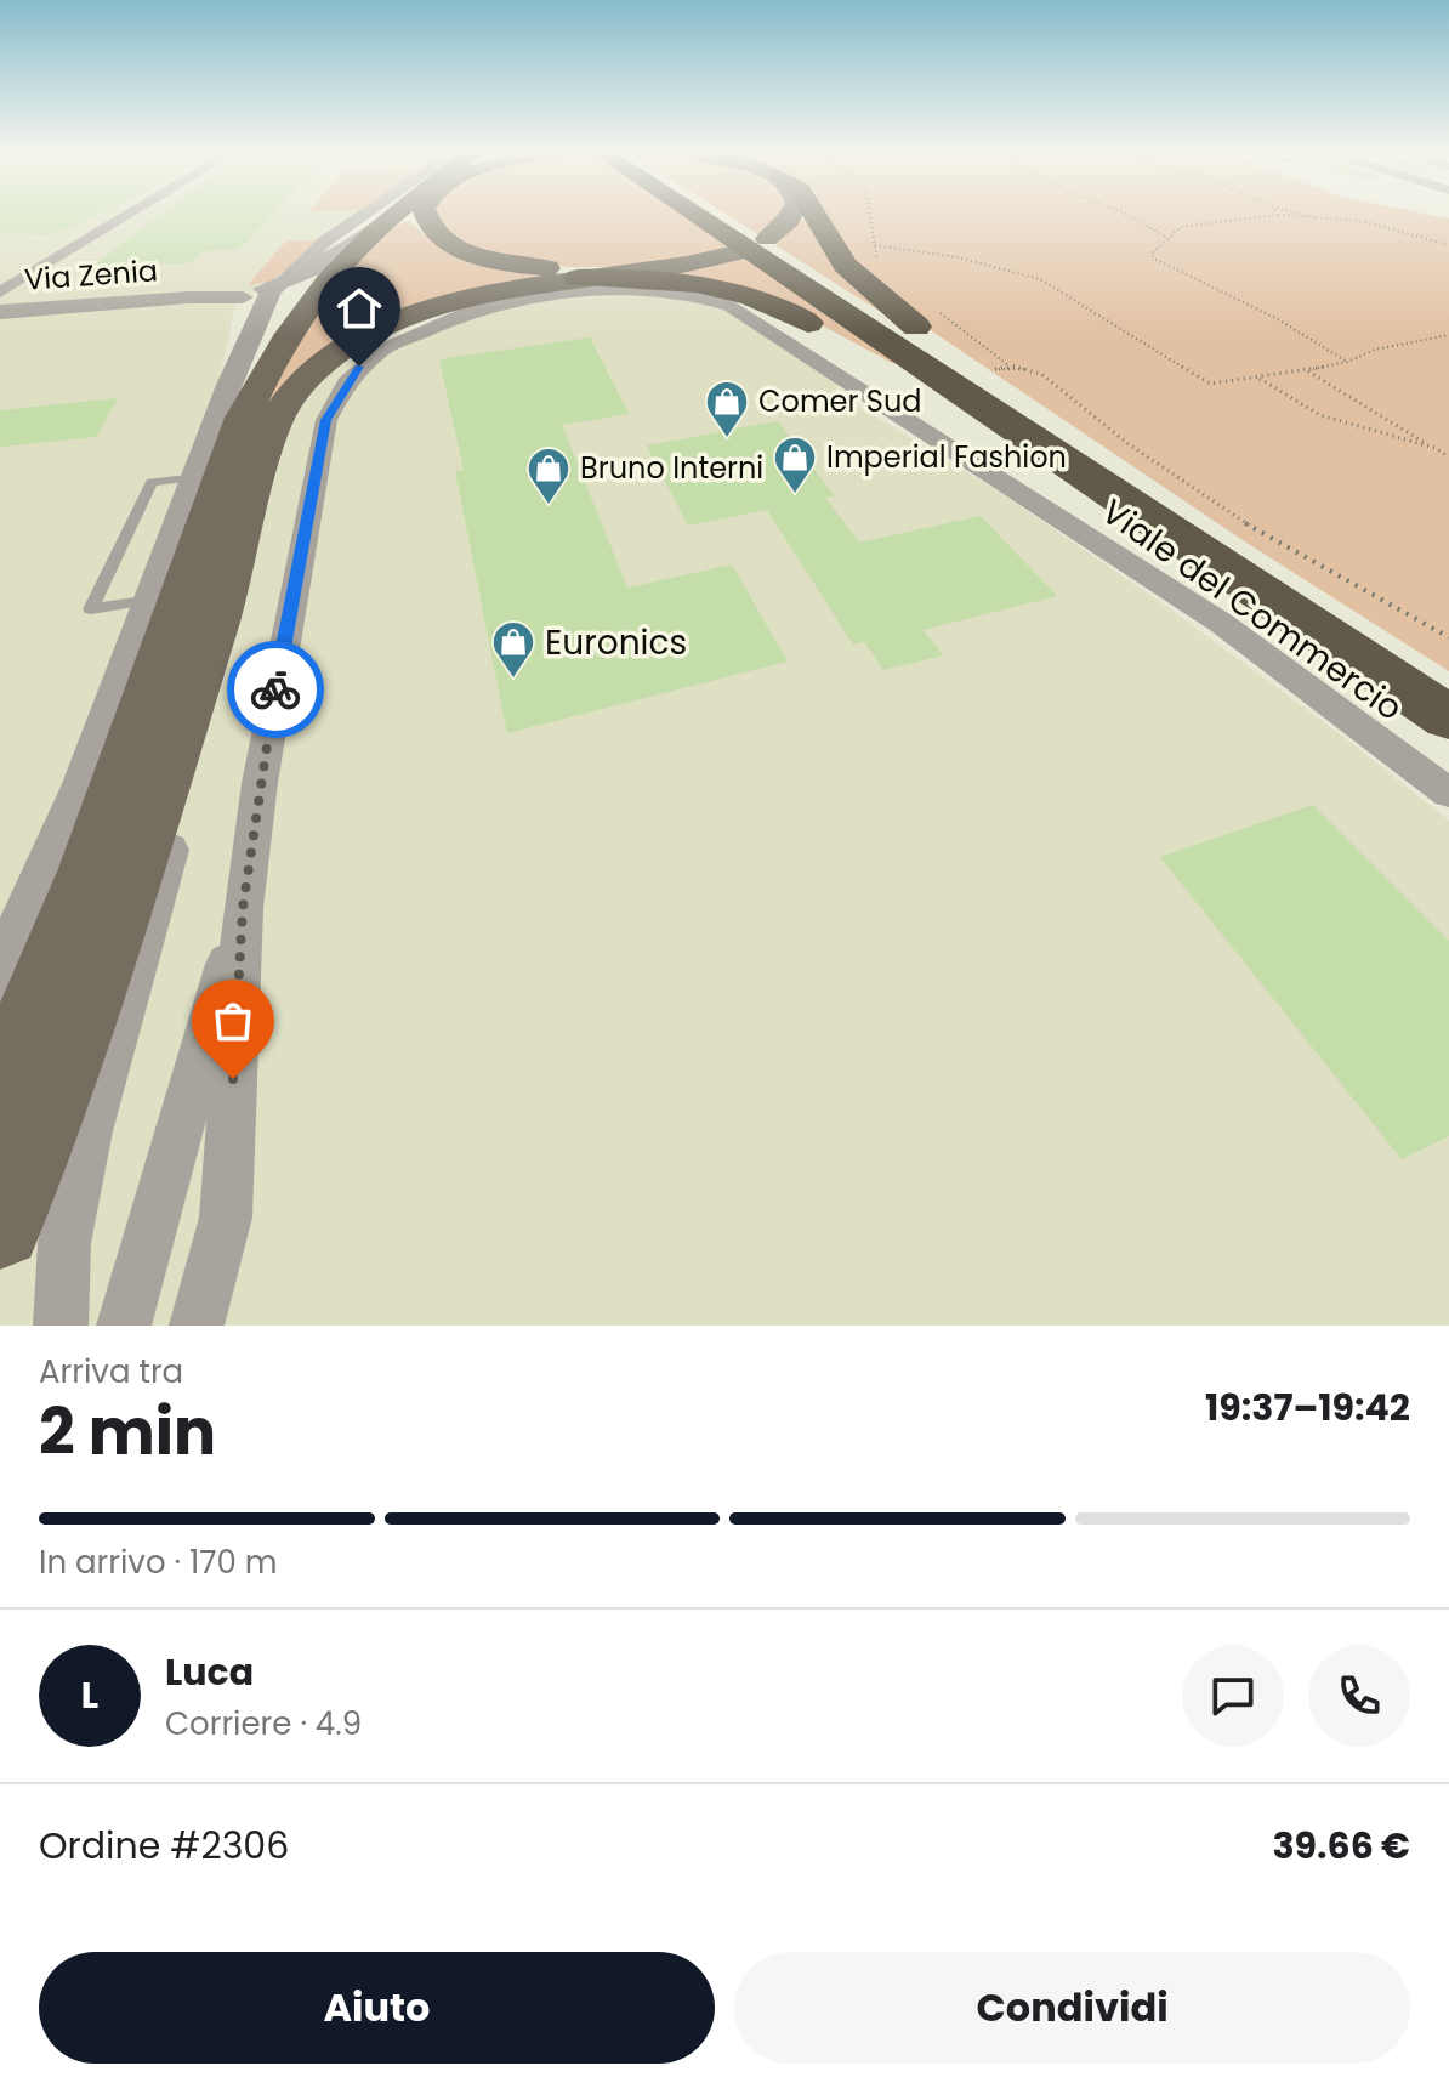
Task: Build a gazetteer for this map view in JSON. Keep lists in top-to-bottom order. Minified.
{"streets":{"street":["Via Zenia","Viale del Commercio"]},"places":{"shop":["Comer Sud","Imperial Fashion","Bruno Interni","Euronics"]},"page":{"heading":["2 min","Arriva tra","19:37–19:42"],"panel":["Luca","Corriere · 4.9","Ordine #2306","39.66 €"],"bar":"In arrivo · 170 m","round":"L","buttons":["Aiuto","Condividi"]}}
